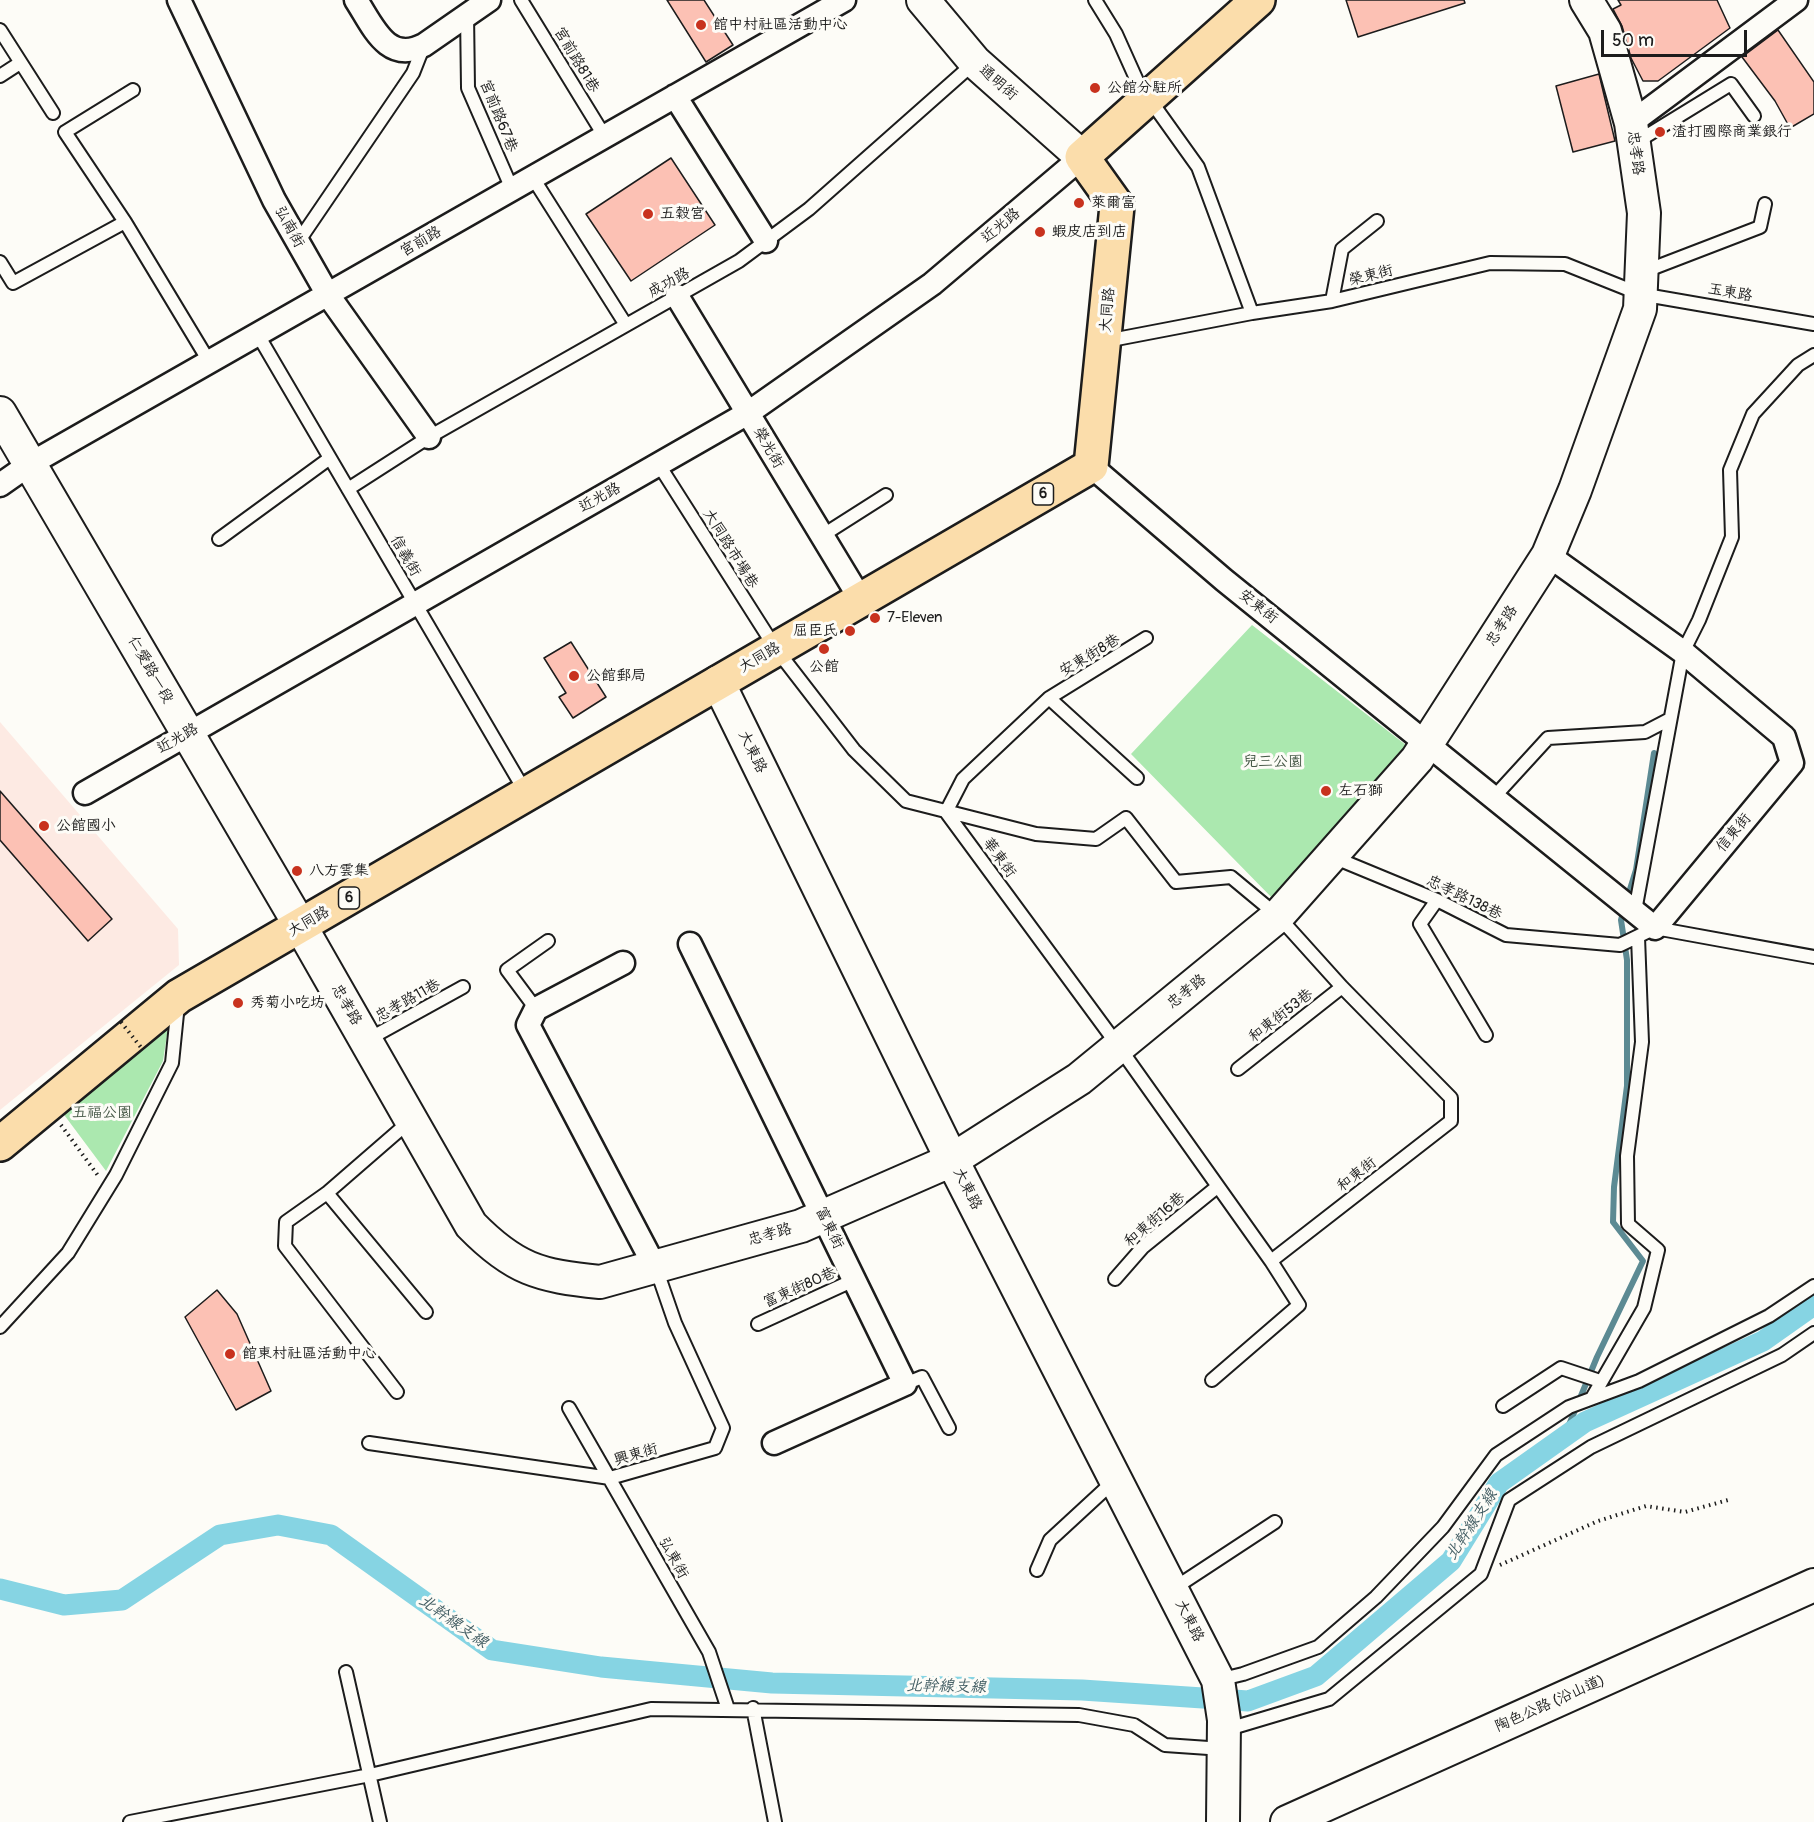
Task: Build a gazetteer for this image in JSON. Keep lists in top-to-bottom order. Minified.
{"streets":{"main road":["大同路","6"],"street":["通明街","忠孝路","近光路","弘南街","宮前路","榮光街","安東街","仁愛路一段","大東路","信東街","富東街","陶色公路 (沿山道)"],"lane":["宮前路81巷","宮前路67巷","榮東街","成功路","玉東路","大同路市場巷","信義街","安東街8巷","華東街","忠孝路138巷","忠孝路11巷","和東街53巷","和東街","和東街16巷","富東街80巷","興東街","弘東街"]},"crossings":[["宮前路81巷","宮前路"],["通明街","近光路"],["通明街","成功路"],["通明街","大同路"],["宮前路67巷","宮前路"],["忠孝路","榮東街"],["忠孝路","玉東路"],["忠孝路","大同路"],["忠孝路","安東街"],["忠孝路","仁愛路一段"],["忠孝路","大東路"],["忠孝路","信東街"],["忠孝路","華東街"],["忠孝路","忠孝路138巷"],["忠孝路","忠孝路11巷"],["忠孝路","和東街"],["忠孝路","富東街"],["忠孝路","興東街"],["近光路","大同路"],["近光路","榮光街"],["近光路","大同路市場巷"],["近光路","信義街"],["近光路","仁愛路一段"],["弘南街","宮前路"],["弘南街","成功路"],["宮前路","信義街"],["宮前路","仁愛路一段"],["榮東街","玉東路"],["榮東街","大同路"],["成功路","榮光街"],["成功路","信義街"],["大同路","榮光街"],["大同路","大同路市場巷"],["大同路","信義街"],["大同路","安東街"],["大同路","仁愛路一段"],["大同路","大東路"],["大同路市場巷","華東街"],["大同路市場巷","和東街"],["信東街","忠孝路138巷"],["華東街","和東街"],["和東街53巷","和東街"],["富東街","富東街80巷"],["興東街","弘東街"]],"water":["北幹線支線"],"parks":["兒三公園","五福公園"],"places":["館中村社區活動中心","公館分駐所","渣打國際商業銀行","萊爾富","五穀宮","蝦皮店到店","7-Eleven","屈臣氏","公館","公館郵局","左石獅","公館國小","八方雲集","秀菊小吃坊","館東村社區活動中心"],"scale_bar":"50 m"}
